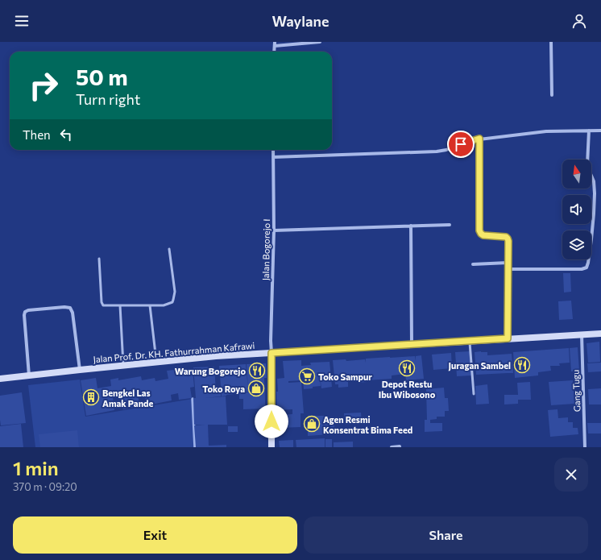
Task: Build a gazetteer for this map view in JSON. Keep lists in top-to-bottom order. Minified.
{"streets":{"main road":["Jalan Prof. Dr. KH. Fathurrahman Kafrawi"],"street":["Jalan Bogorejo I","Gang Tugu"]},"crossings":[["Jalan Bogorejo I","Jalan Prof. Dr. KH. Fathurrahman Kafrawi"],["Jalan Prof. Dr. KH. Fathurrahman Kafrawi","Gang Tugu"]],"places":{"restaurant":["Juragan Sambel","Depot Restu Ibu Wibosono","Warung Bogorejo"],"supermarket":["Toko Sampur"],"shop":["Toko Roya","Agen Resmi Konsentrat Bima Feed"],"building":["Bengkel Las Amak Pande"]},"north":"top","page":{"header":"Waylane","turn":["50 m","Turn right"],"then":"Then","heading":["1 min","370 m · 09:20"],"buttons":["Exit","Share"]}}
